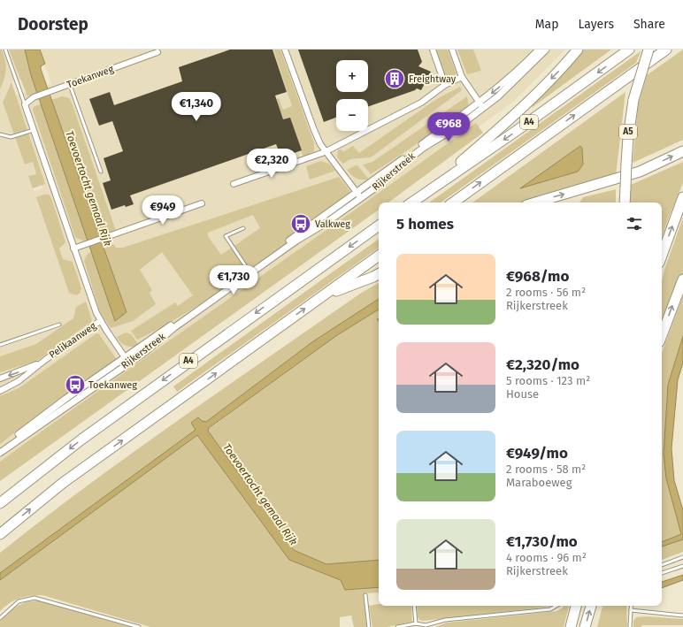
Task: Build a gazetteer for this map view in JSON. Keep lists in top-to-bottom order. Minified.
{"streets":{"highway":["A4","A5"],"street":["Toekanweg","Rijkerstreek","Pelikaanweg"]},"water":["Toevoertocht gemaal Rijk"],"places":{"building":["Freightway"],"bus stop":["Valkweg","Toekanweg"]},"page":{"header":"Doorstep","nav":["Map","Layers","Share"],"map_buttons":["+","−"],"price":["€1,340","€968","€2,320","€949","€1,730"],"heading":"5 homes","list":[{"name":"€968/mo","note":"2 rooms · 56 m² · Rijkerstreek"},{"name":"€2,320/mo","note":"5 rooms · 123 m² · House"},{"name":"€949/mo","note":"2 rooms · 58 m² · Maraboeweg"},{"name":"€1,730/mo","note":"4 rooms · 96 m² · Rijkerstreek"}]}}
